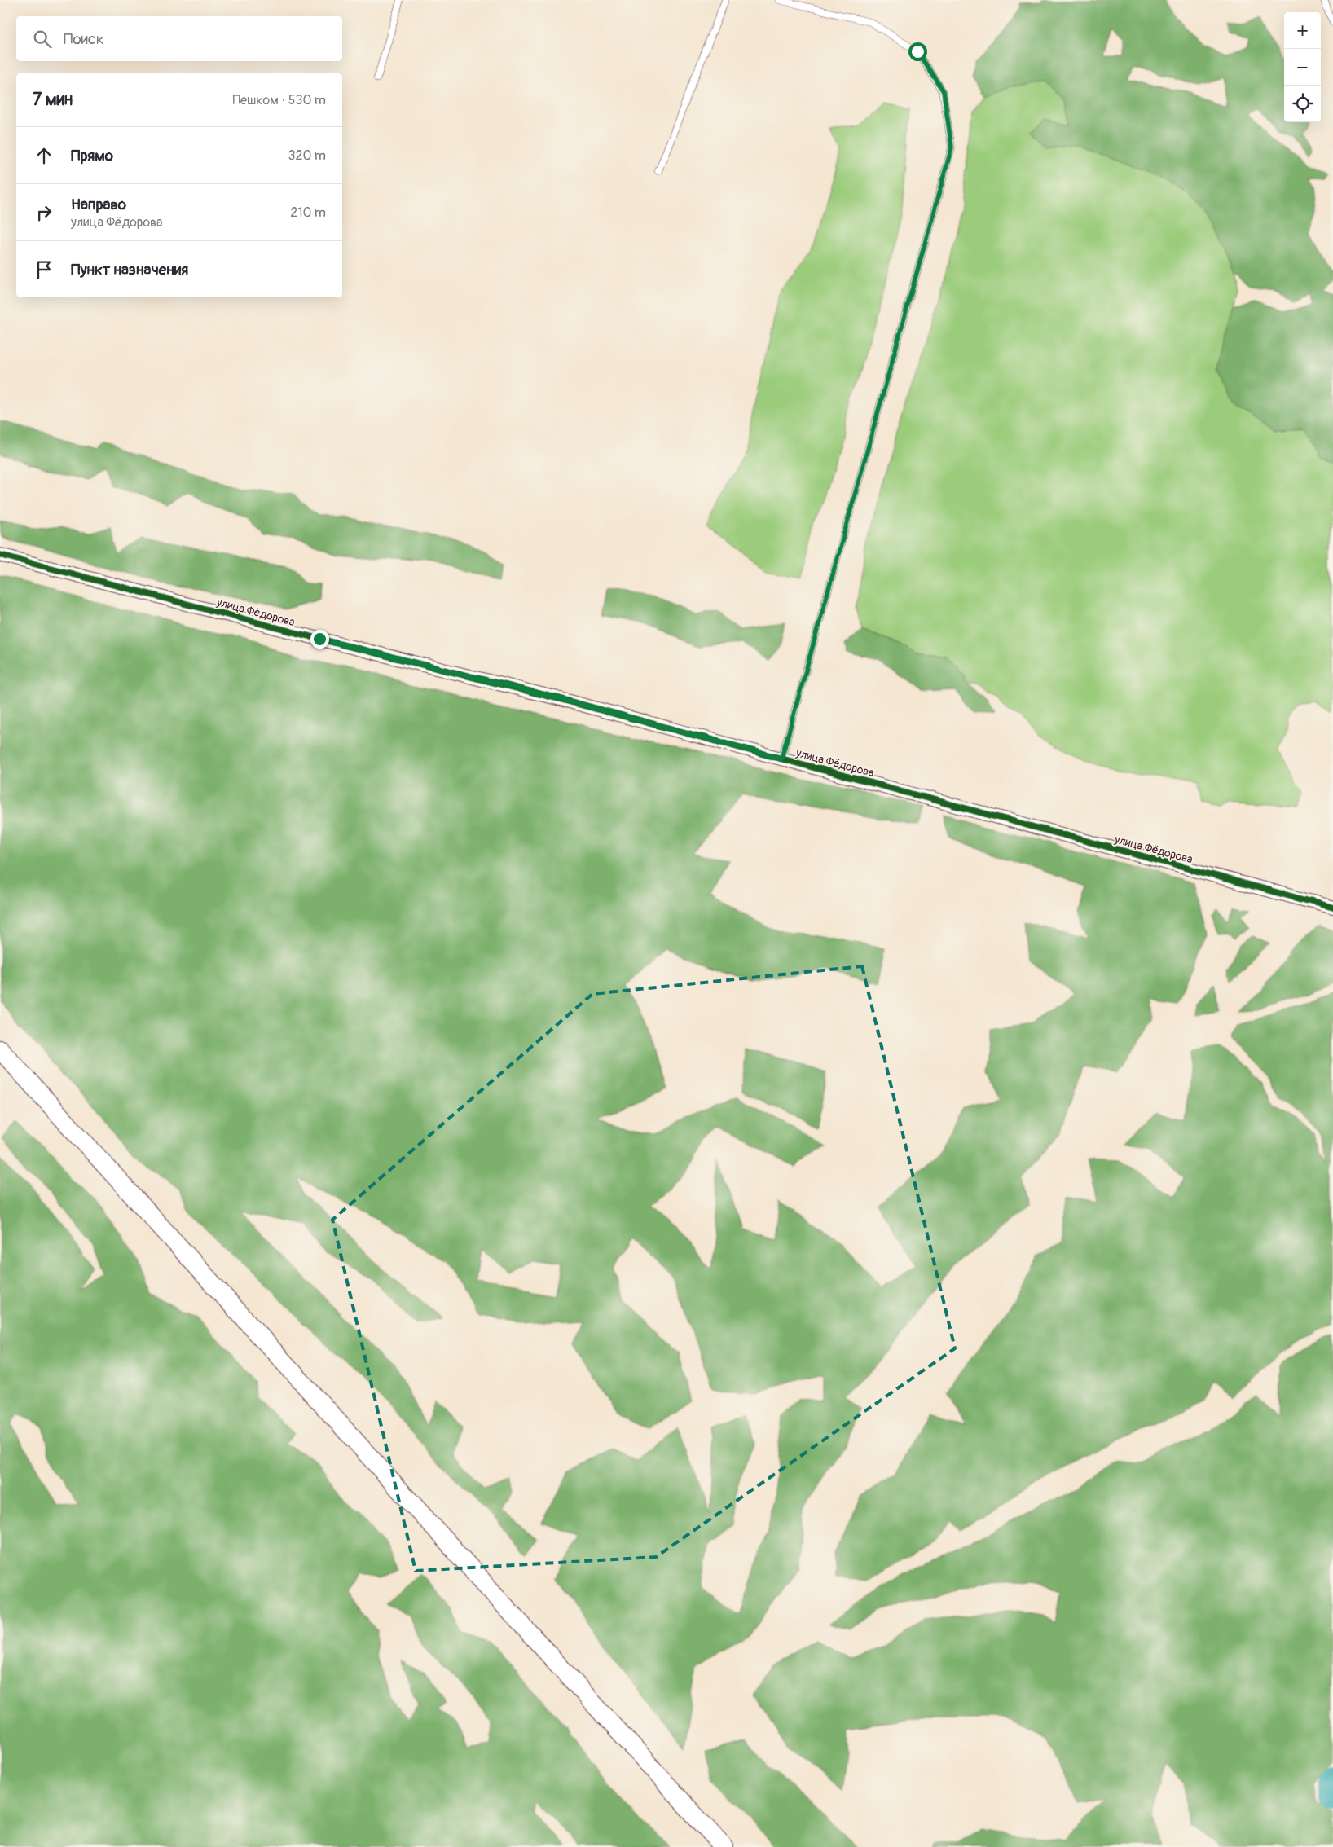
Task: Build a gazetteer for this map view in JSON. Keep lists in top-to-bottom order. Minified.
{"streets":{"street":["улица Фёдорова"]},"page":{"map_buttons":["+","−"],"search":"Поиск","heading":["7 мин","Пешком · 530 m"],"list":[["Прямо","320 m"],["Направо","улица Фёдорова","210 m"],"Пункт назначения"]}}
